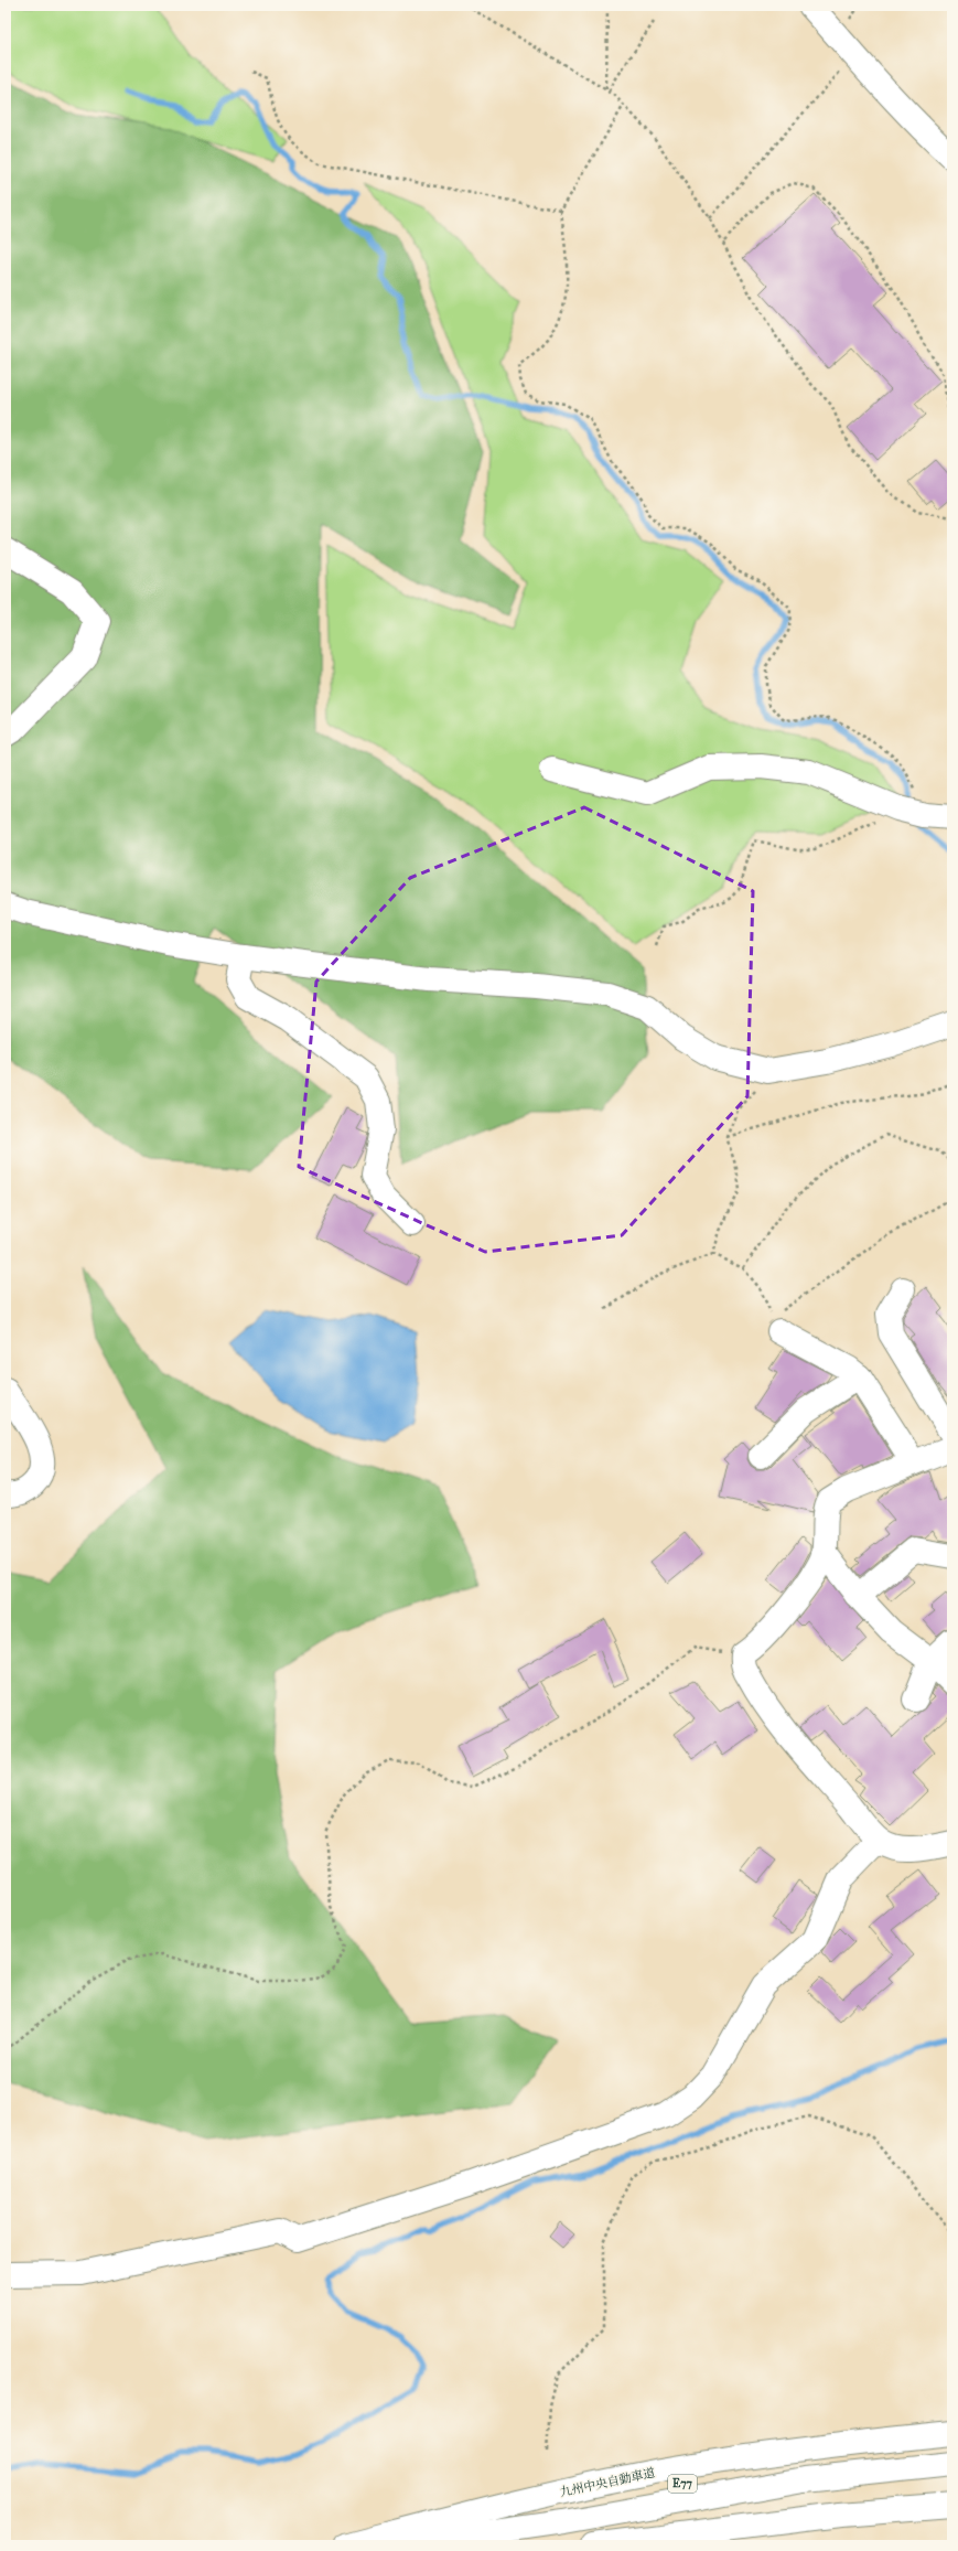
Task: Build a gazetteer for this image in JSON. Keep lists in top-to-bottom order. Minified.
{"streets":{"main road":["九州中央自動車道","E77"]}}
